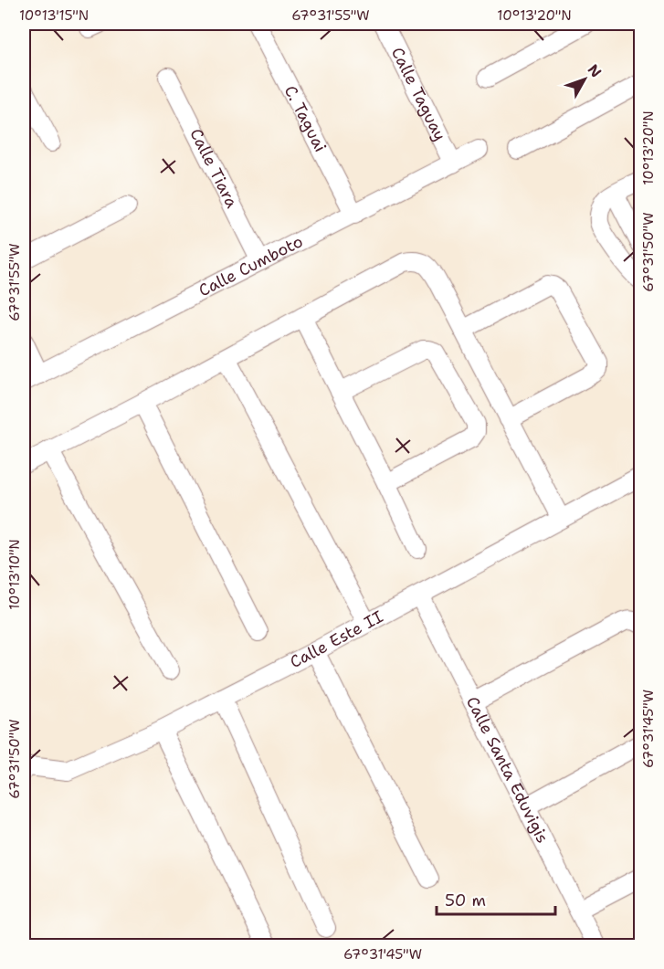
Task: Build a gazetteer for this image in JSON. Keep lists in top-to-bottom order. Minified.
{"streets":{"street":["Calle Taguay","C. Taguai","Calle Tiara","Calle Cumboto","Calle Este II","Calle Santa Eduvigis"]},"crossings":[["Calle Taguay","Calle Cumboto"],["C. Taguai","Calle Cumboto"],["Calle Tiara","Calle Cumboto"],["Calle Este II","Calle Santa Eduvigis"]],"scale_bar":"50 m","north":"top right","coordinates":["10°13'15\"N","67°31'55\"W","10°13'20\"N","67°31'50\"W","10°13'10\"N","67°31'45\"W"]}
